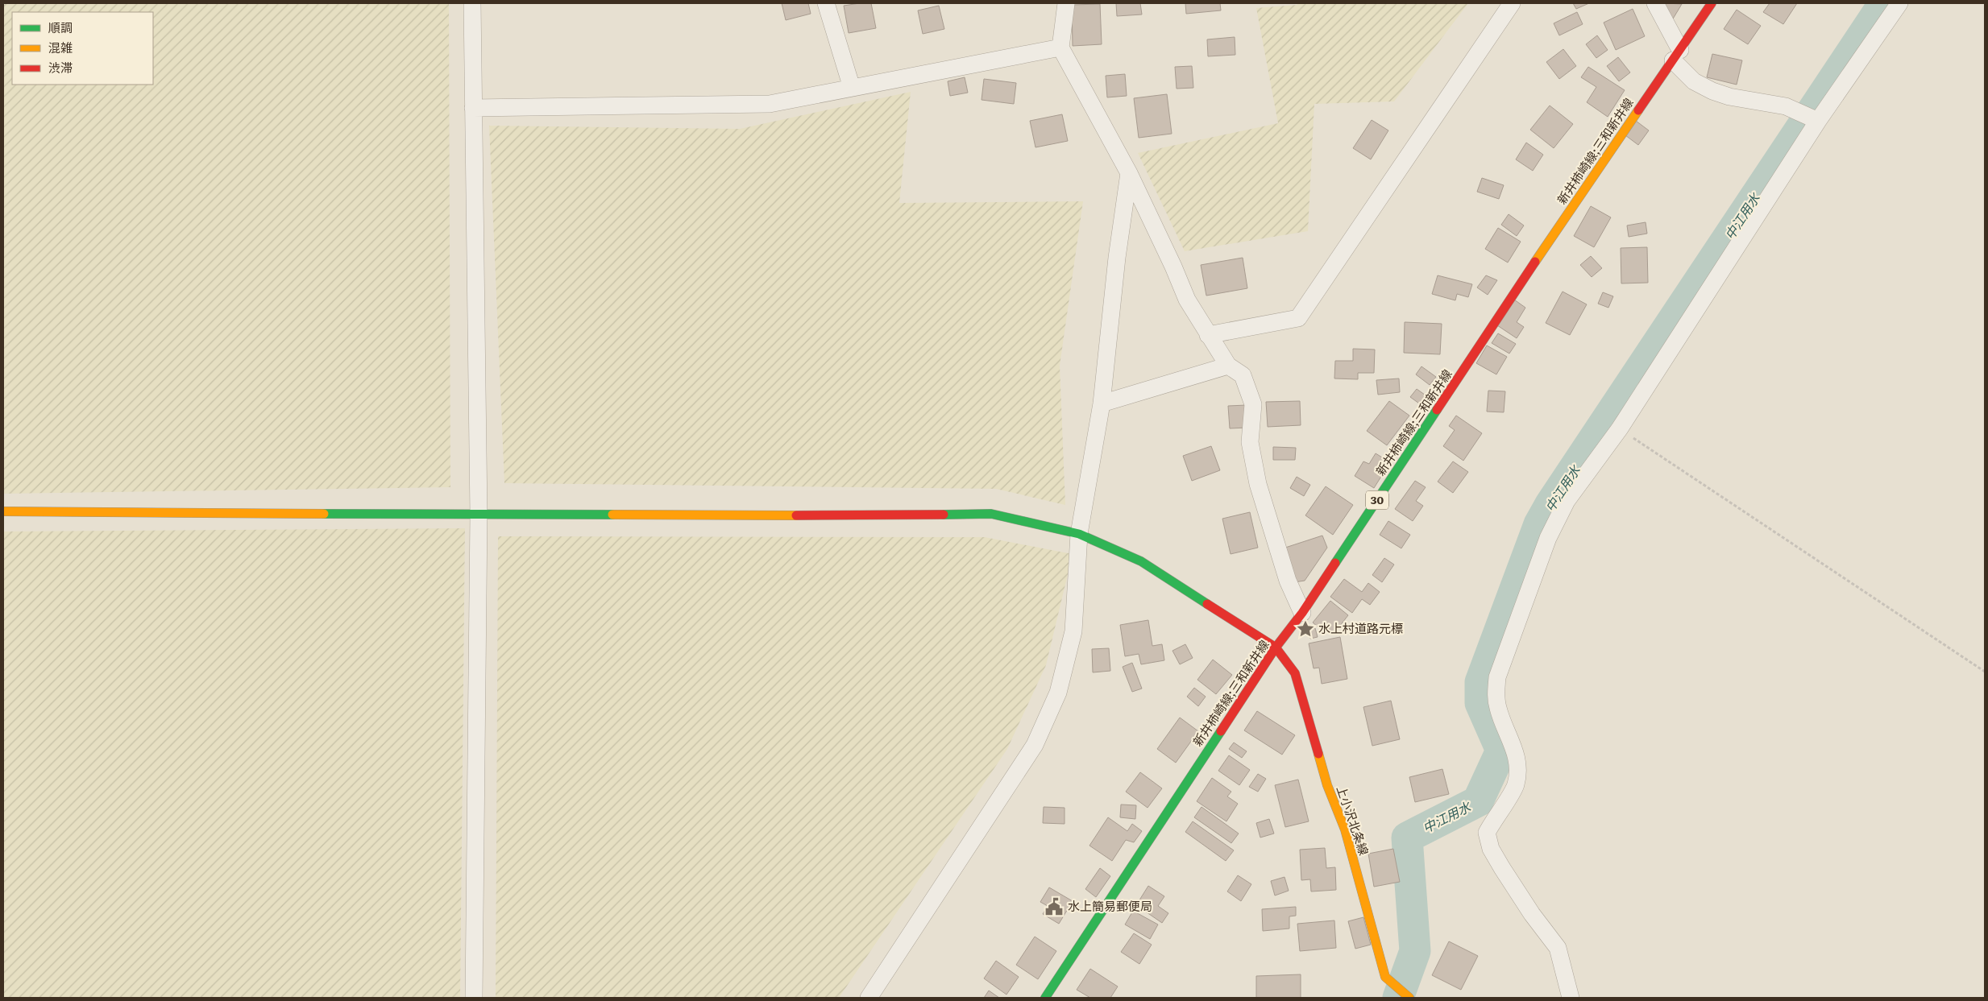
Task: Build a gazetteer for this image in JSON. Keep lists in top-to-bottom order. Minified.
{"streets":{"main road":["新井柿崎線;三和新井線","30","上小沢北条線"]},"crossings":[["新井柿崎線;三和新井線","上小沢北条線"]],"water":["中江用水"],"places":{"place":["水上村道路元標"],"public building":["水上簡易郵便局"]},"legend":["順調","混雑","渋滞"]}
